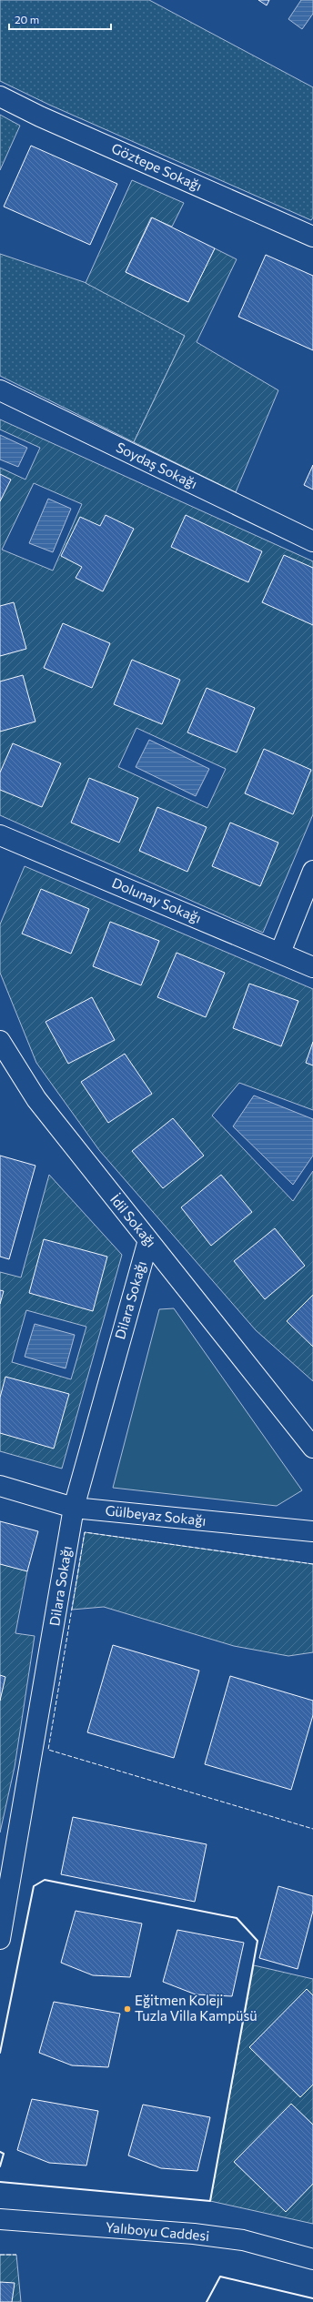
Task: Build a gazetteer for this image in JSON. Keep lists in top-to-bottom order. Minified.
{"streets":{"street":["Göztepe Sokağı","Soydaş Sokağı","Dolunay Sokağı","İdil Sokağı","Dilara Sokağı","Gülbeyaz Sokağı","Yalıboyu Caddesi"]},"crossings":[["İdil Sokağı","Dilara Sokağı"],["Dilara Sokağı","Gülbeyaz Sokağı"]],"places":["Eğitmen Koleji Tuzla Villa Kampüsü"],"scale_bar":"20 m"}
